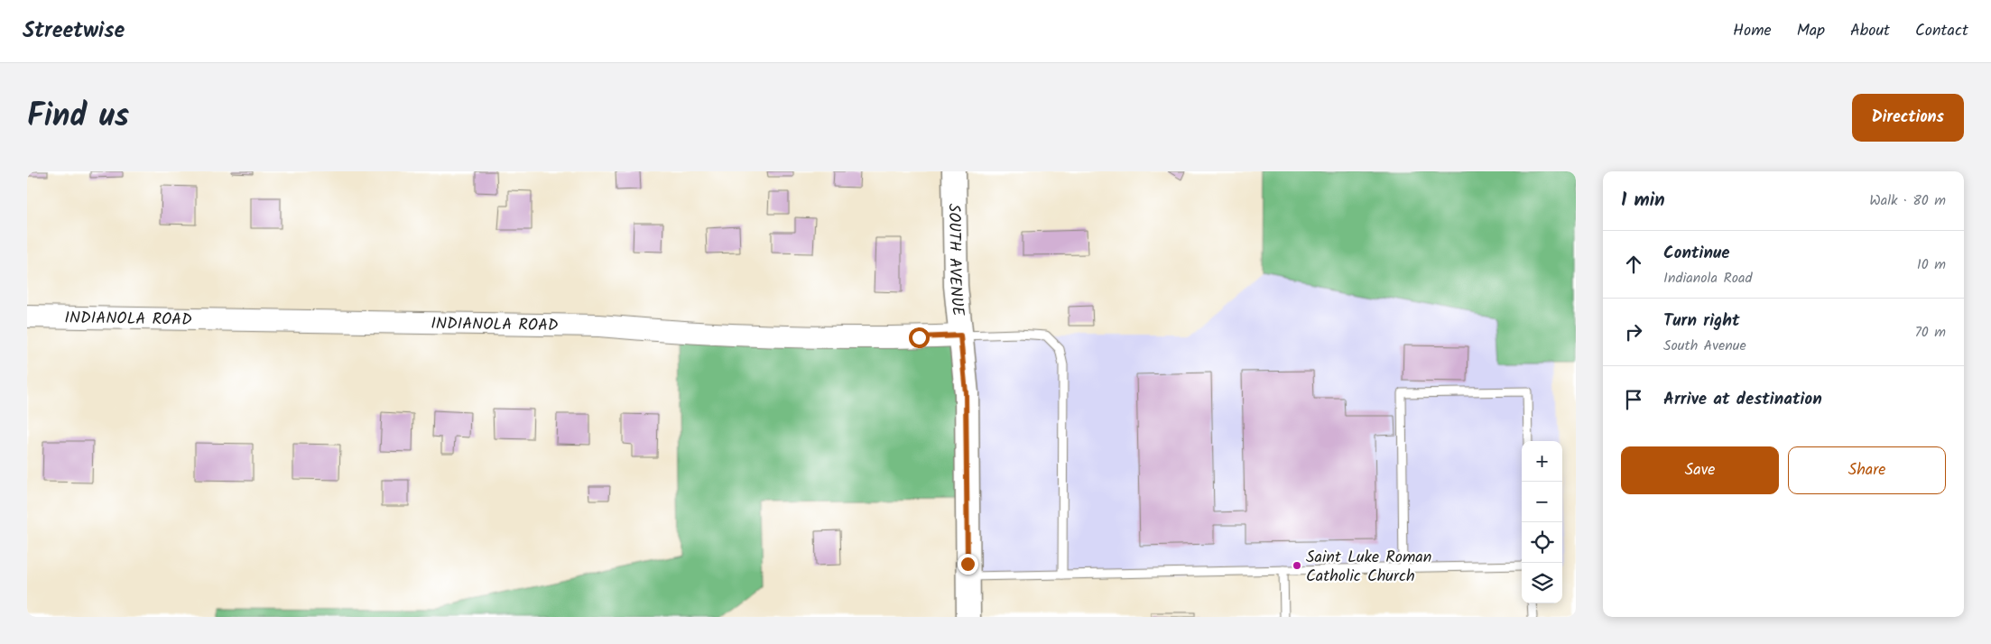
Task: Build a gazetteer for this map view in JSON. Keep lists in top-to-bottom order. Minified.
{"streets":{"main road":["SOUTH AVENUE"],"street":["INDIANOLA ROAD"]},"crossings":[["SOUTH AVENUE","INDIANOLA ROAD"]],"places":["Saint Luke Roman Catholic Church"],"page":{"header":"Streetwise","nav":["Home","Map","About","Contact"],"title":"Find us","buttons":["Directions",["Save","Share"]],"heading":["1 min","Walk · 80 m"],"list":[["Continue","Indianola Road","10 m"],["Turn right","South Avenue","70 m"],"Arrive at destination"],"map_buttons":["+","−"]}}
